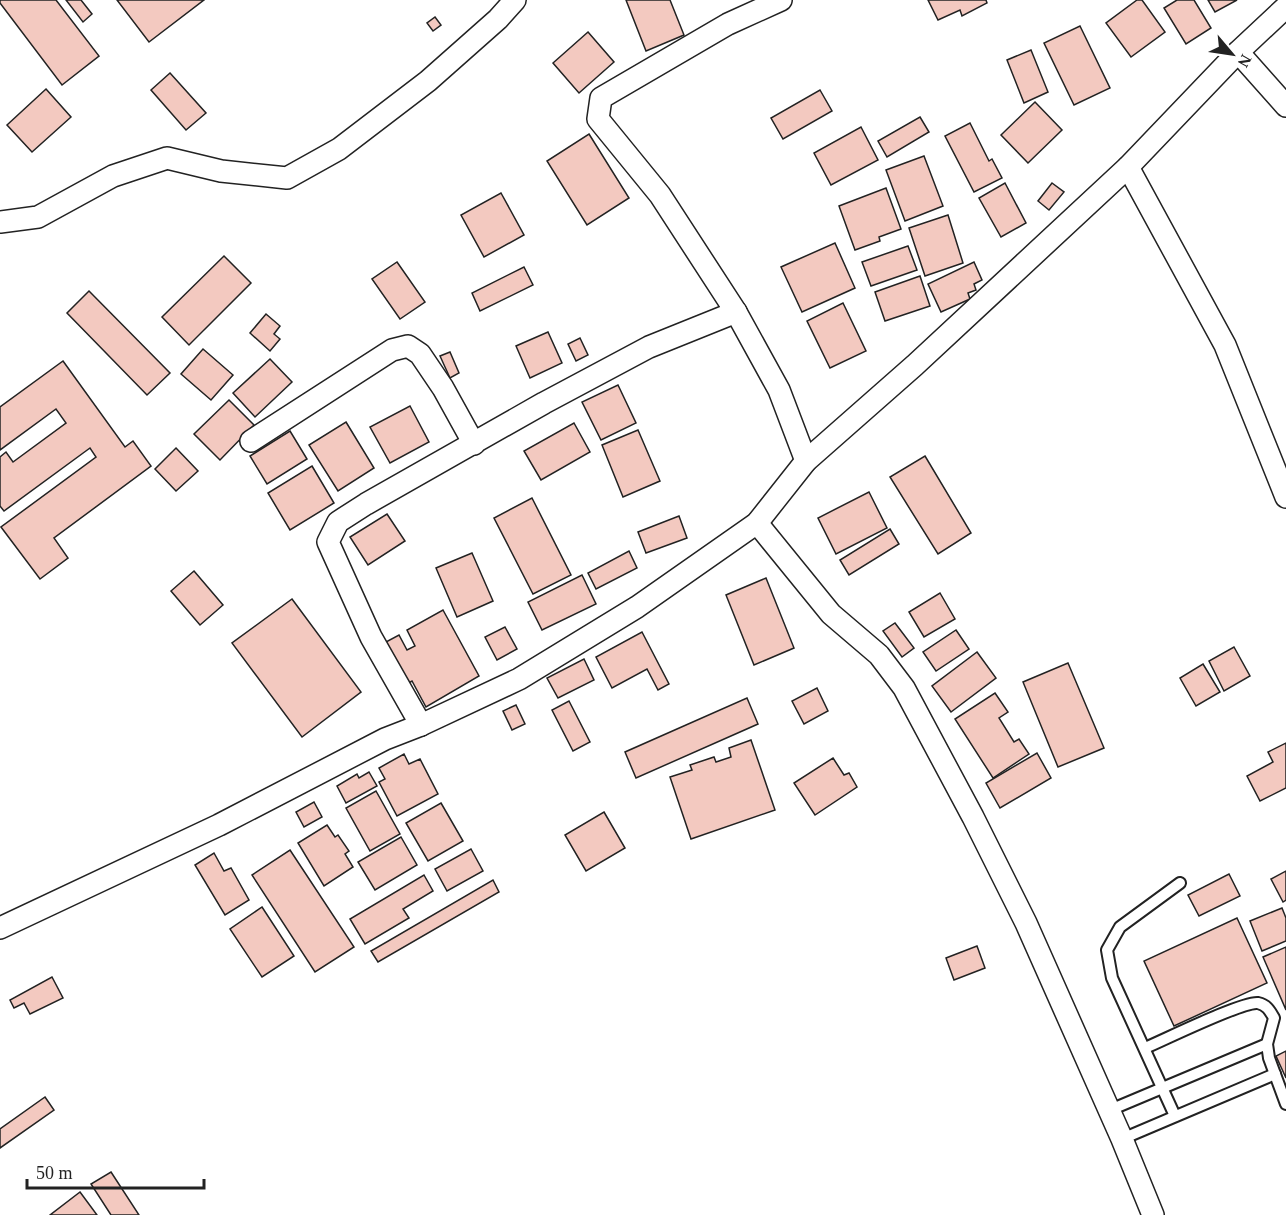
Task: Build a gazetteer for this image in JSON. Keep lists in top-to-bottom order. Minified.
{"scale_bar":"50 m","north":"bottom right"}
